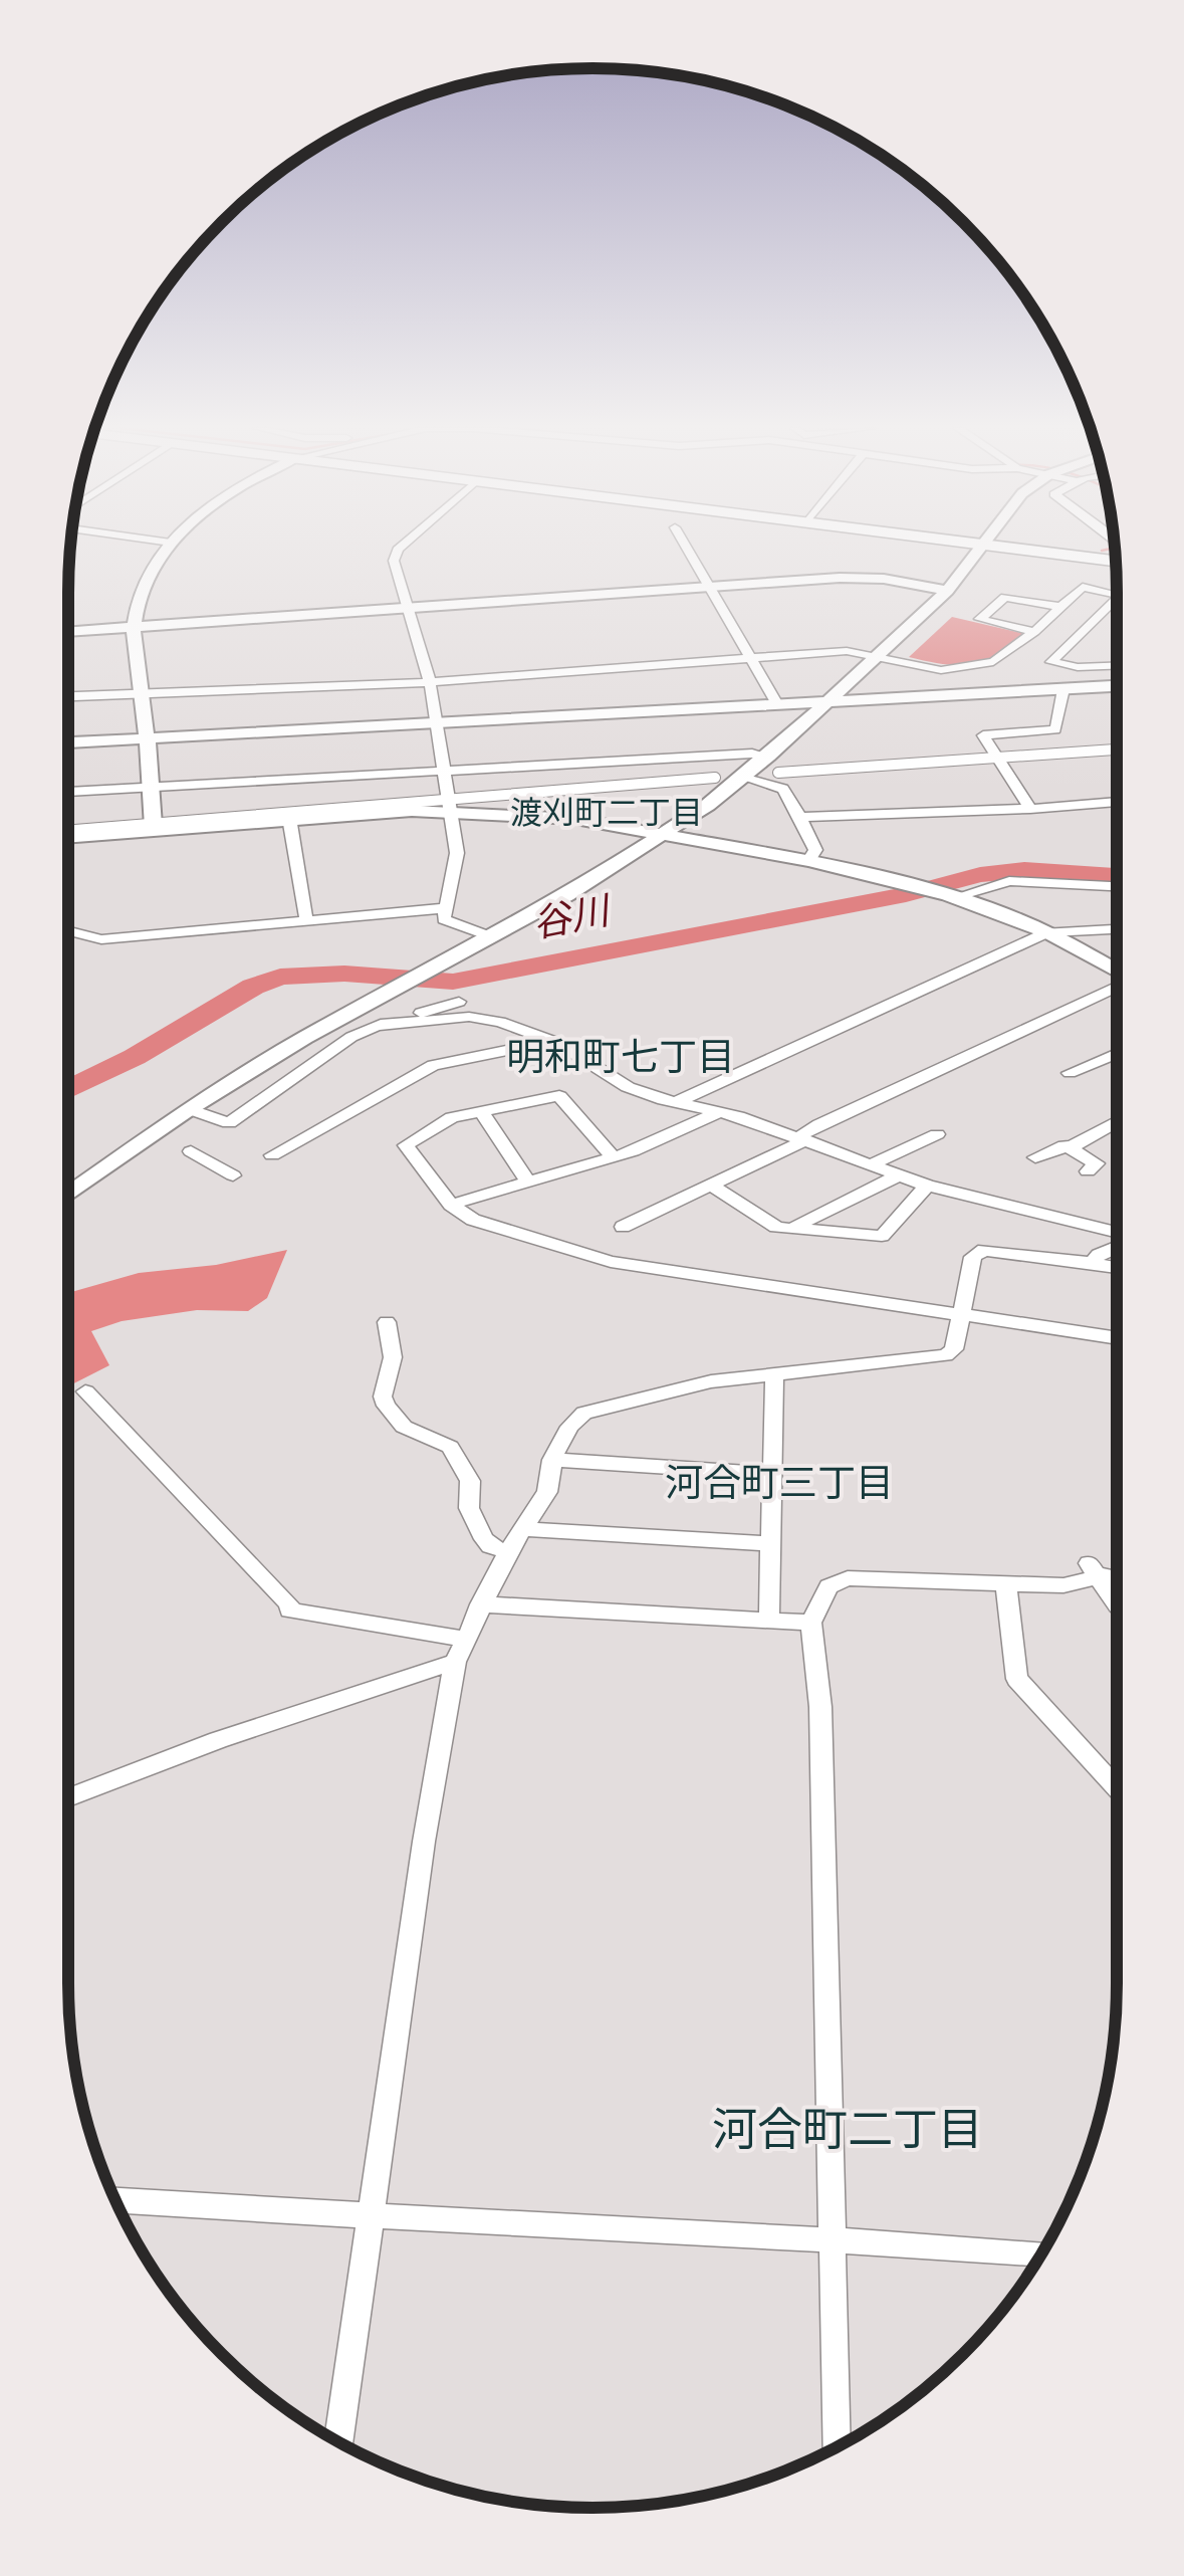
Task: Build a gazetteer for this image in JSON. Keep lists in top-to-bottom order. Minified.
{"districts":["渡刈町二丁目","明和町七丁目","河合町三丁目","河合町二丁目"],"water":["谷川"]}
